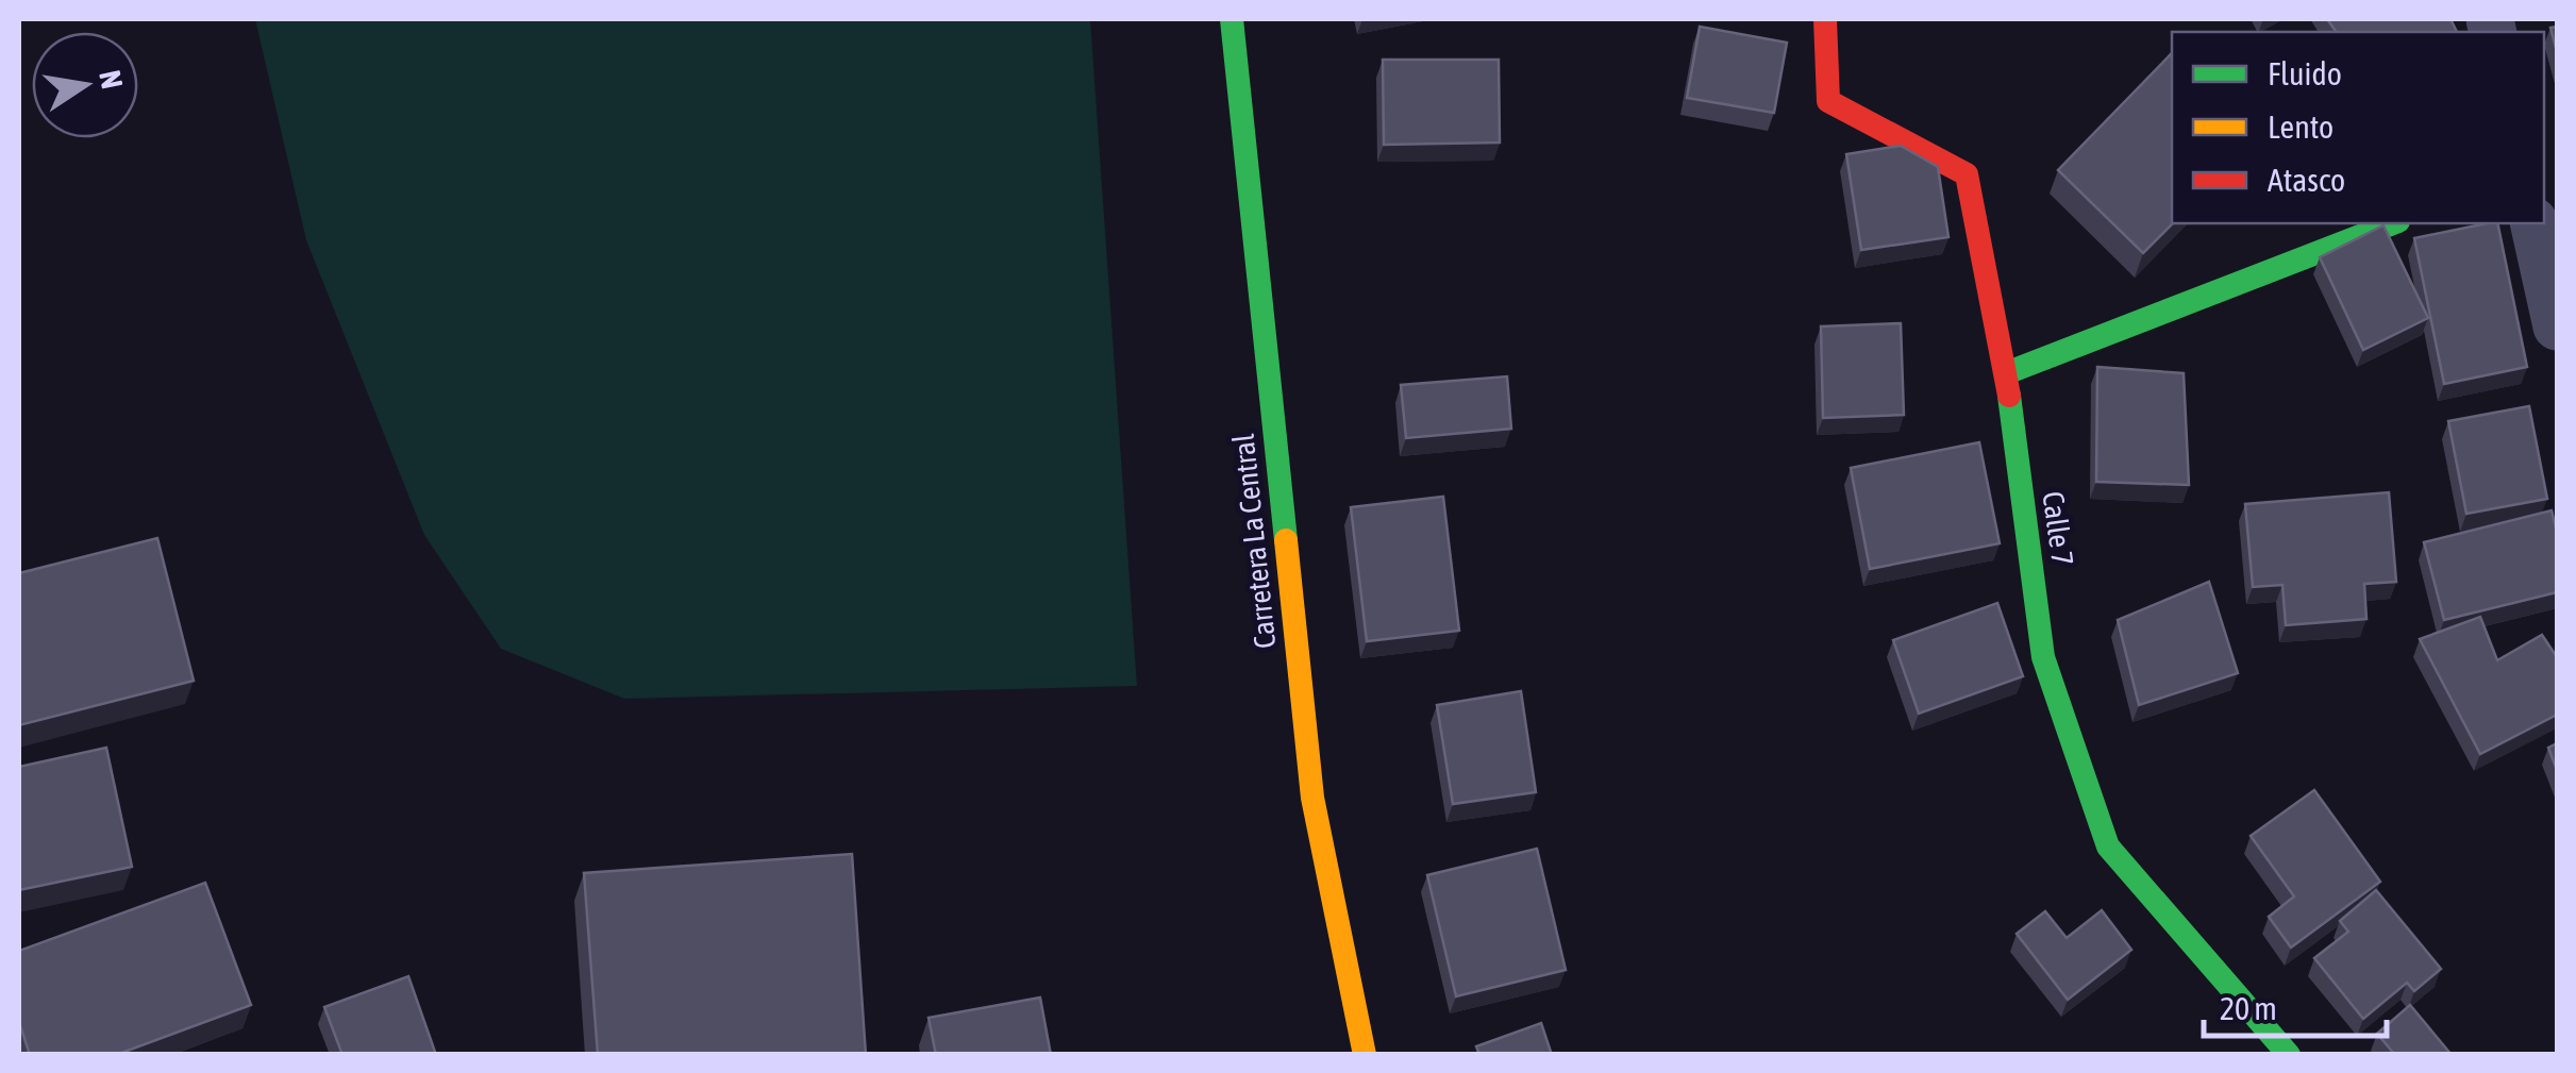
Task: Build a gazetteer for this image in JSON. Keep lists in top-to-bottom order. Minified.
{"streets":{"street":["Calle 7","Carretera La Central"]},"legend":["Fluido","Lento","Atasco"],"scale_bar":"20 m","north":"right"}
